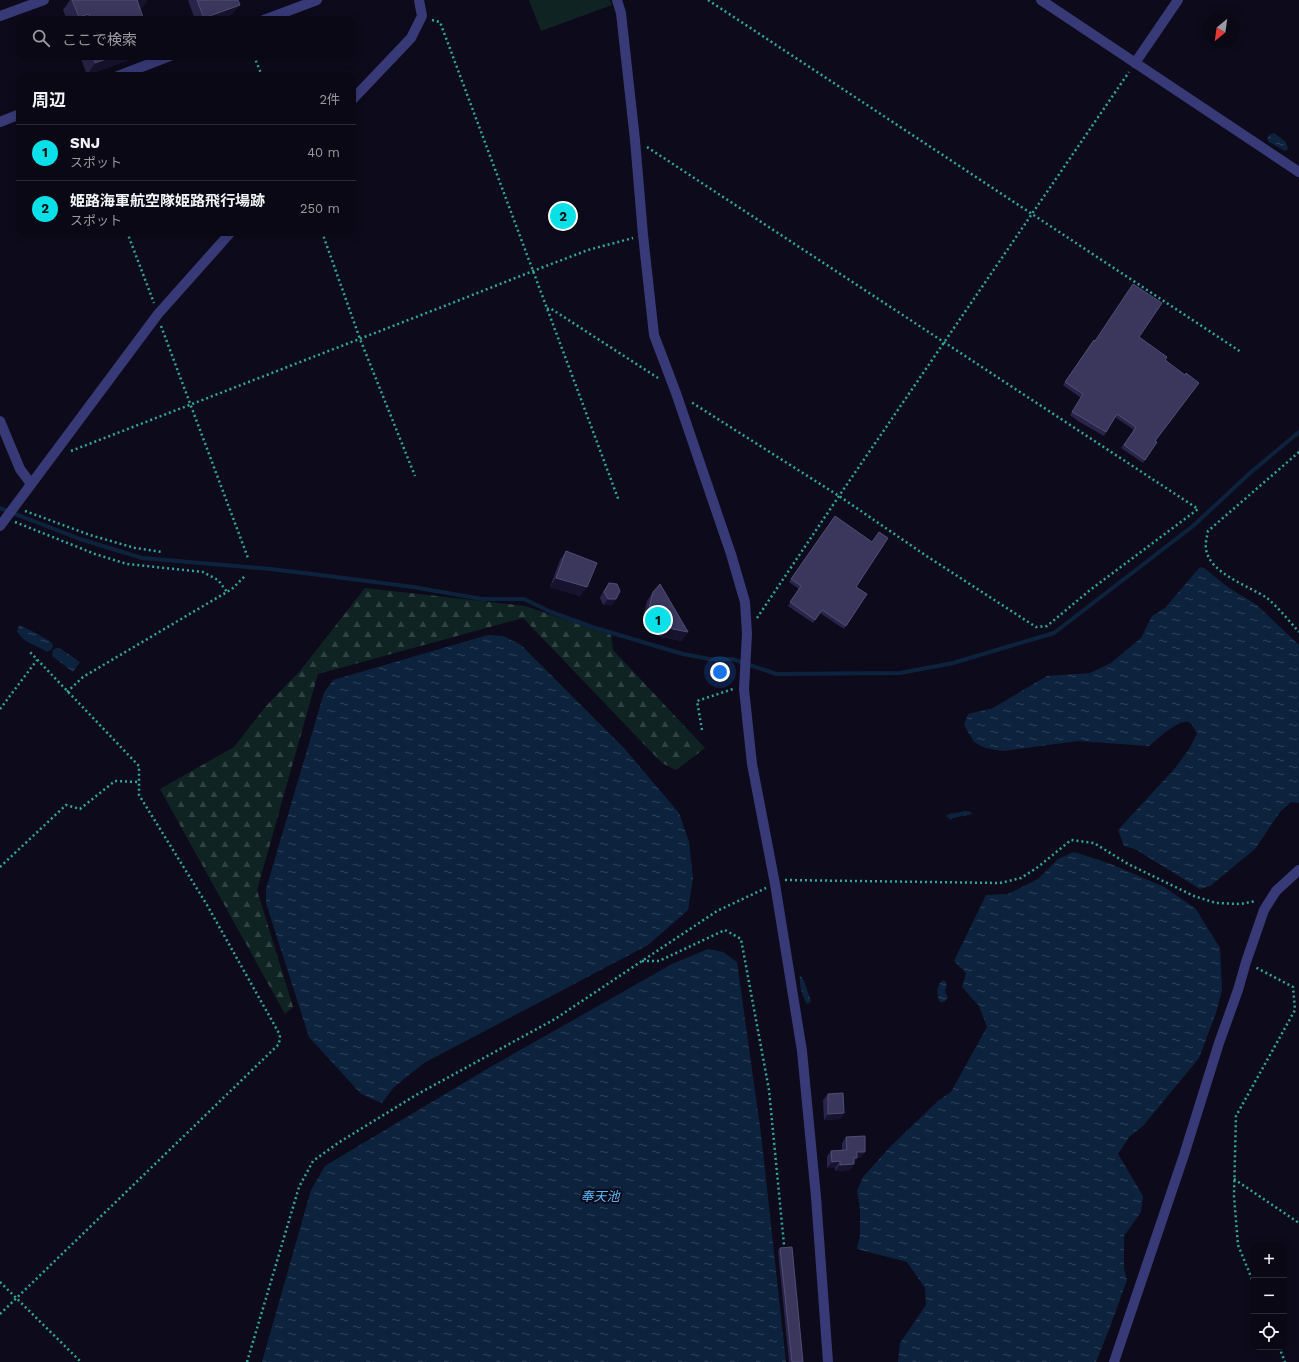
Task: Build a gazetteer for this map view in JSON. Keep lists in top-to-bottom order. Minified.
{"water":["奉天池"],"north":"bottom left","page":{"search":"ここで検索","heading":["周辺","2件"],"list":[{"mark":"1","name":"SNJ","note":"スポット","value":"40 m"},{"mark":"2","name":"姫路海軍航空隊姫路飛行場跡","note":"スポット","value":"250 m"}],"pins":["2","1"],"map_buttons":["+","−"]}}
